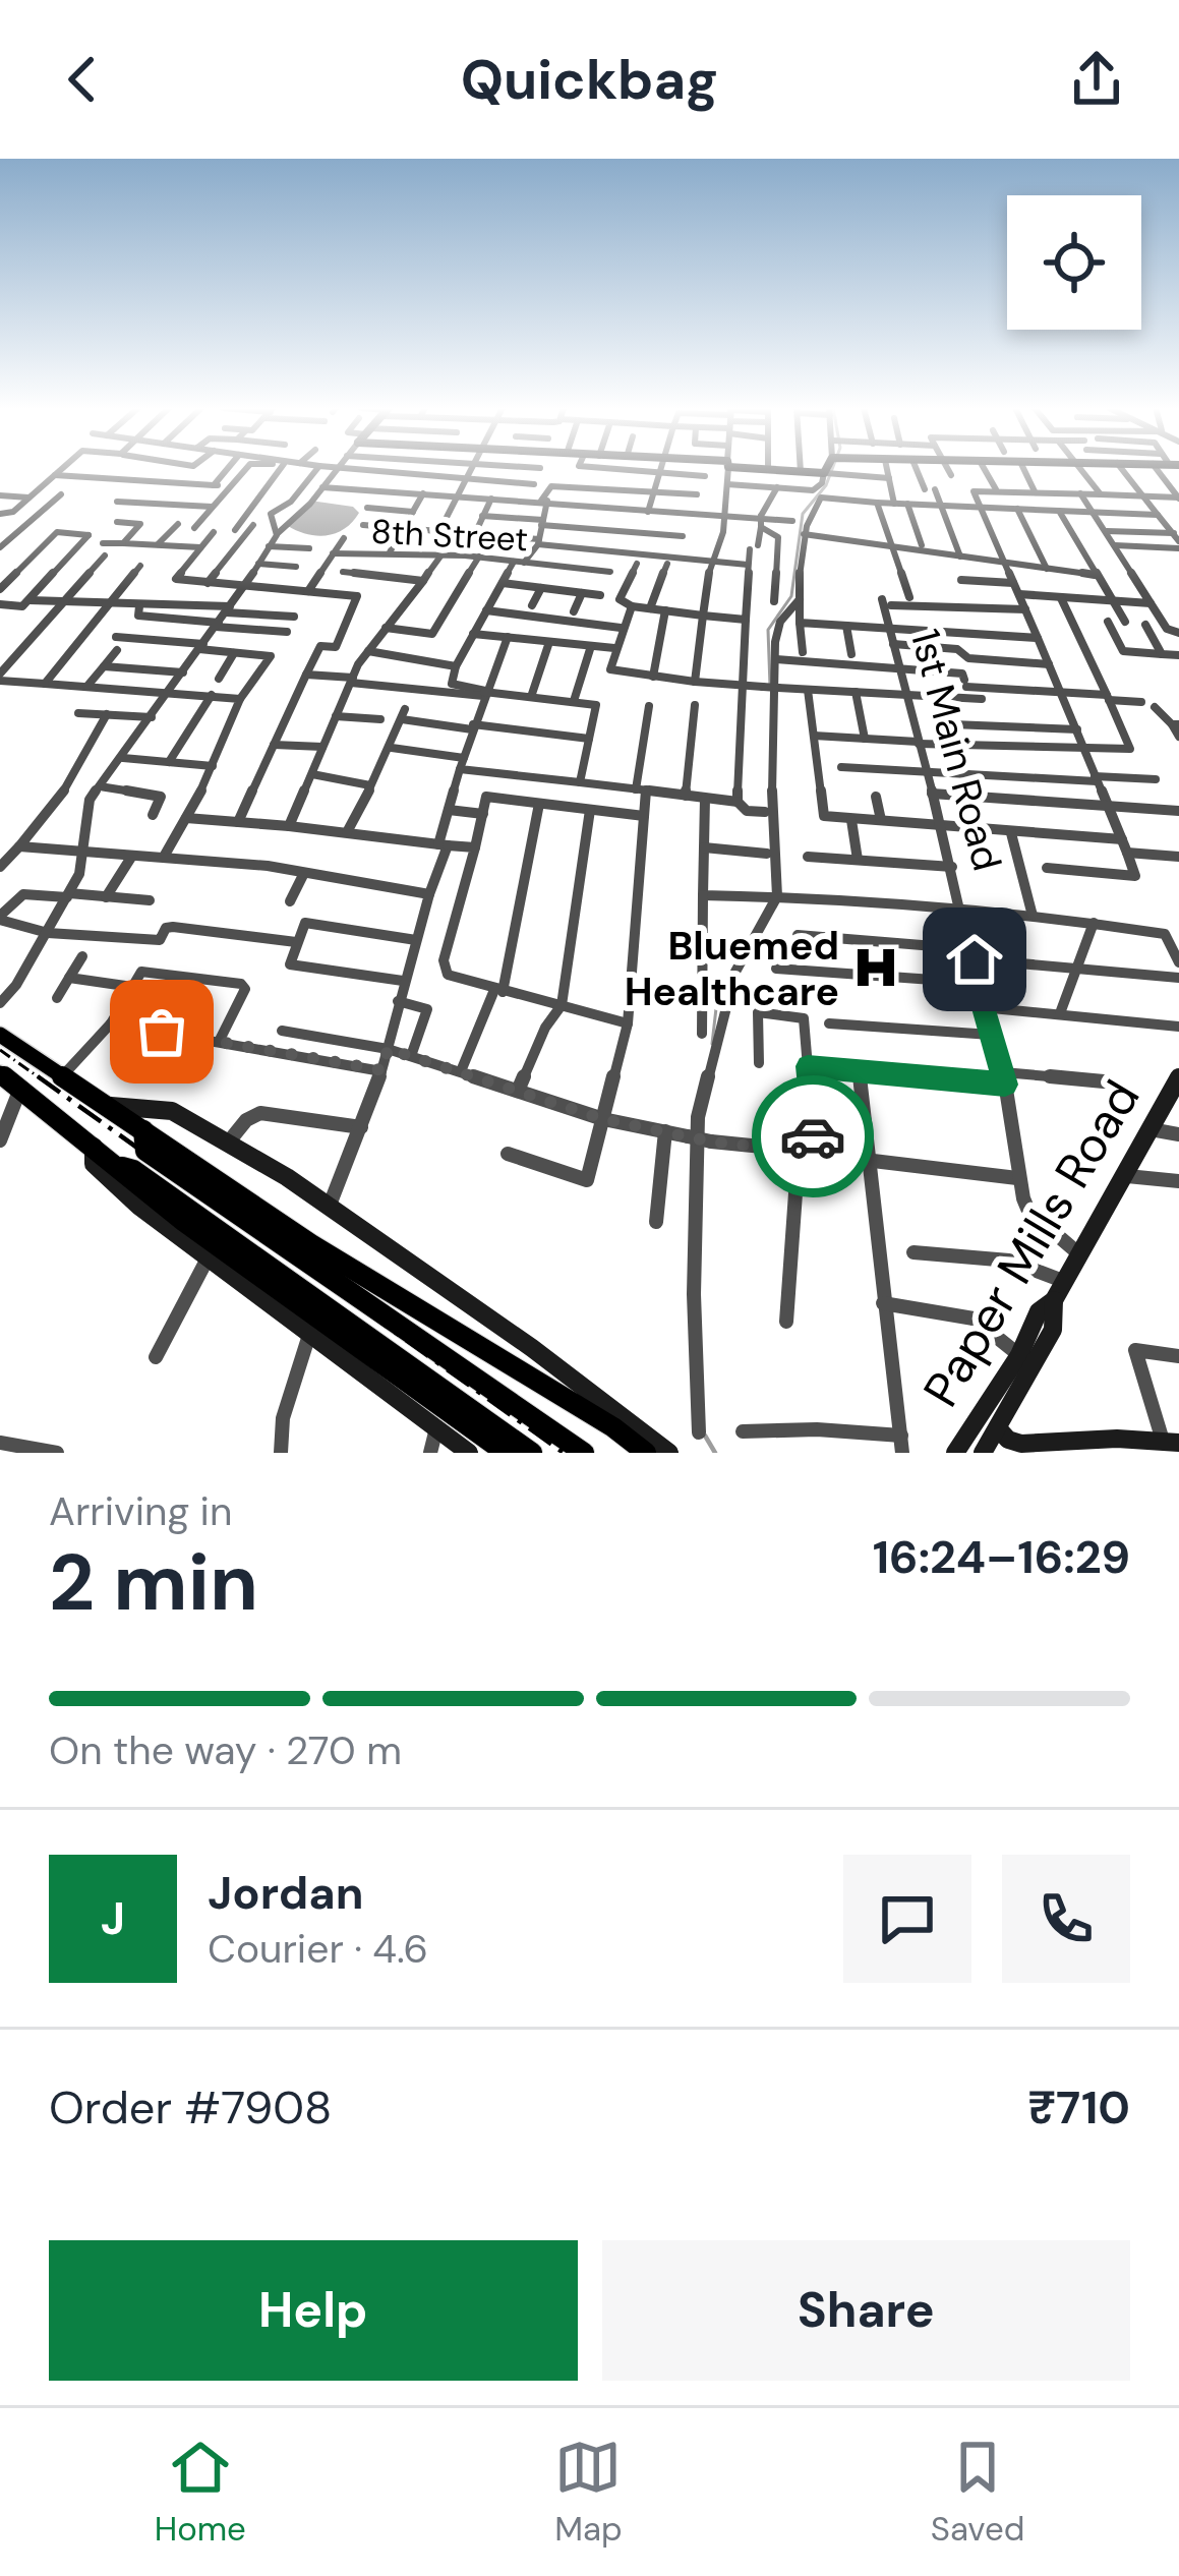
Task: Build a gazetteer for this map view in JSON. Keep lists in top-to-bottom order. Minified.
{"streets":{"main road":["Paper Mills Road"],"street":["8th Street","1st Main Road"]},"crossings":[["1st Main Road","Paper Mills Road"]],"places":{"hospital":["Bluemed Healthcare"]},"page":{"header":"Quickbag","heading":["2 min","Arriving in","16:24–16:29"],"panel":["Jordan","Courier · 4.6","Order #7908","₹710"],"bar":"On the way · 270 m","round":"J","buttons":["Help","Share"],"tabs":["Home","Map","Saved"]}}
